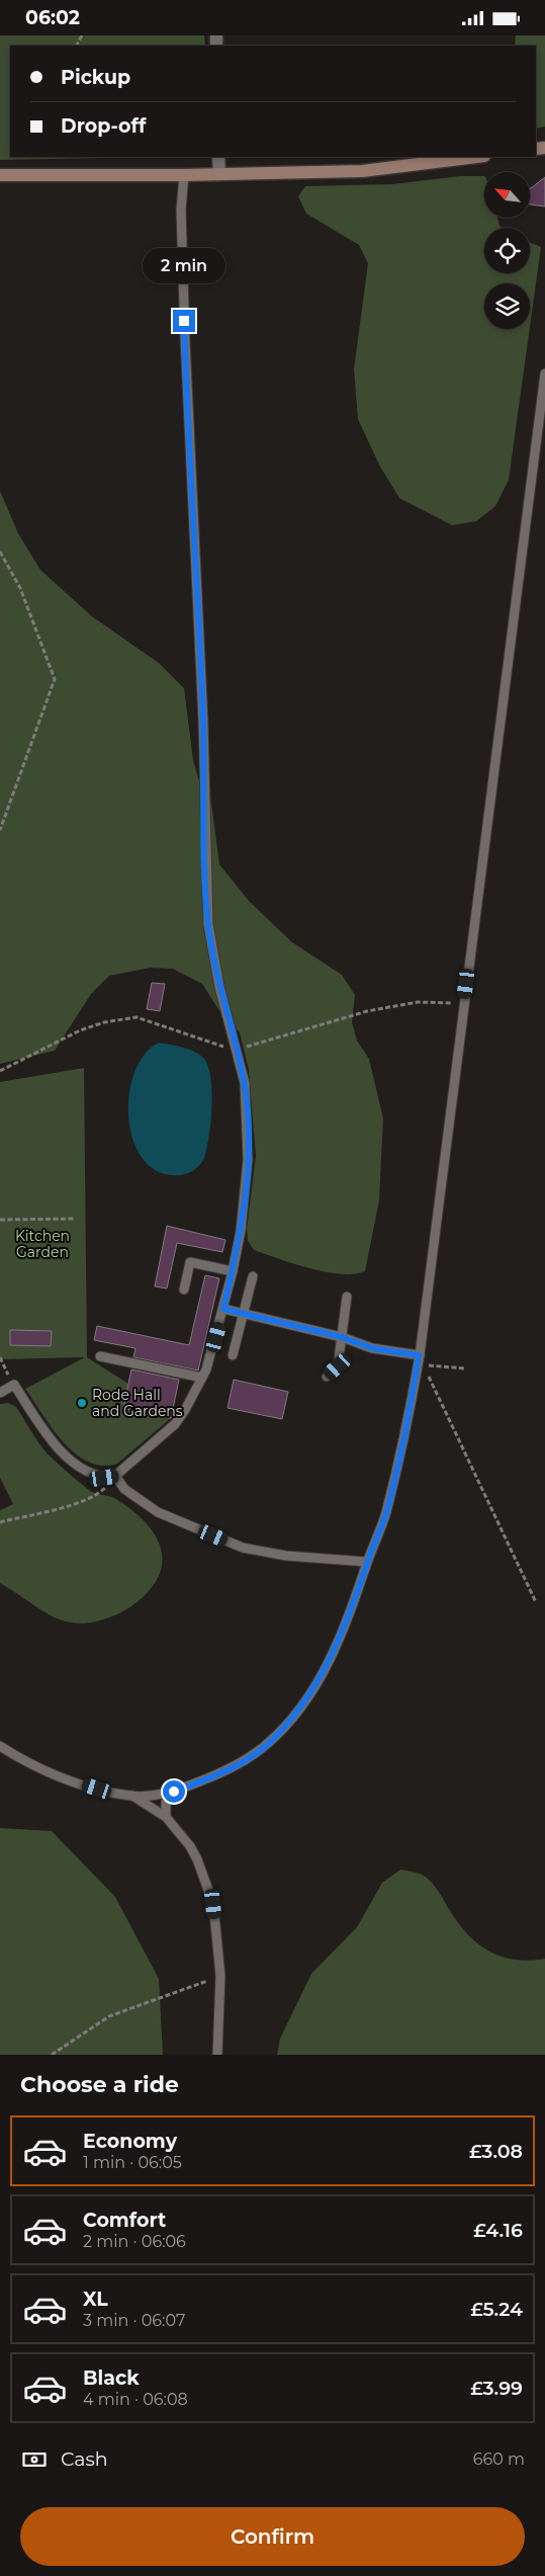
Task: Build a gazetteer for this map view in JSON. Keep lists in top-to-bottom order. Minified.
{"parks":["Kitchen Garden"],"places":["Rode Hall and Gardens"],"north":"top left","page":{"status":"06:02","banner":["Pickup","Drop-off"],"bubble":"2 min","heading":"Choose a ride","list":[{"name":"Economy","note":"1 min · 06:05","value":"£3.08"},{"name":"Comfort","note":"2 min · 06:06","value":"£4.16"},{"name":"XL","note":"3 min · 06:07","value":"£5.24"},{"name":"Black","note":"4 min · 06:08","value":"£3.99"}],"pay":["Cash","660 m"],"buttons":"Confirm"}}
